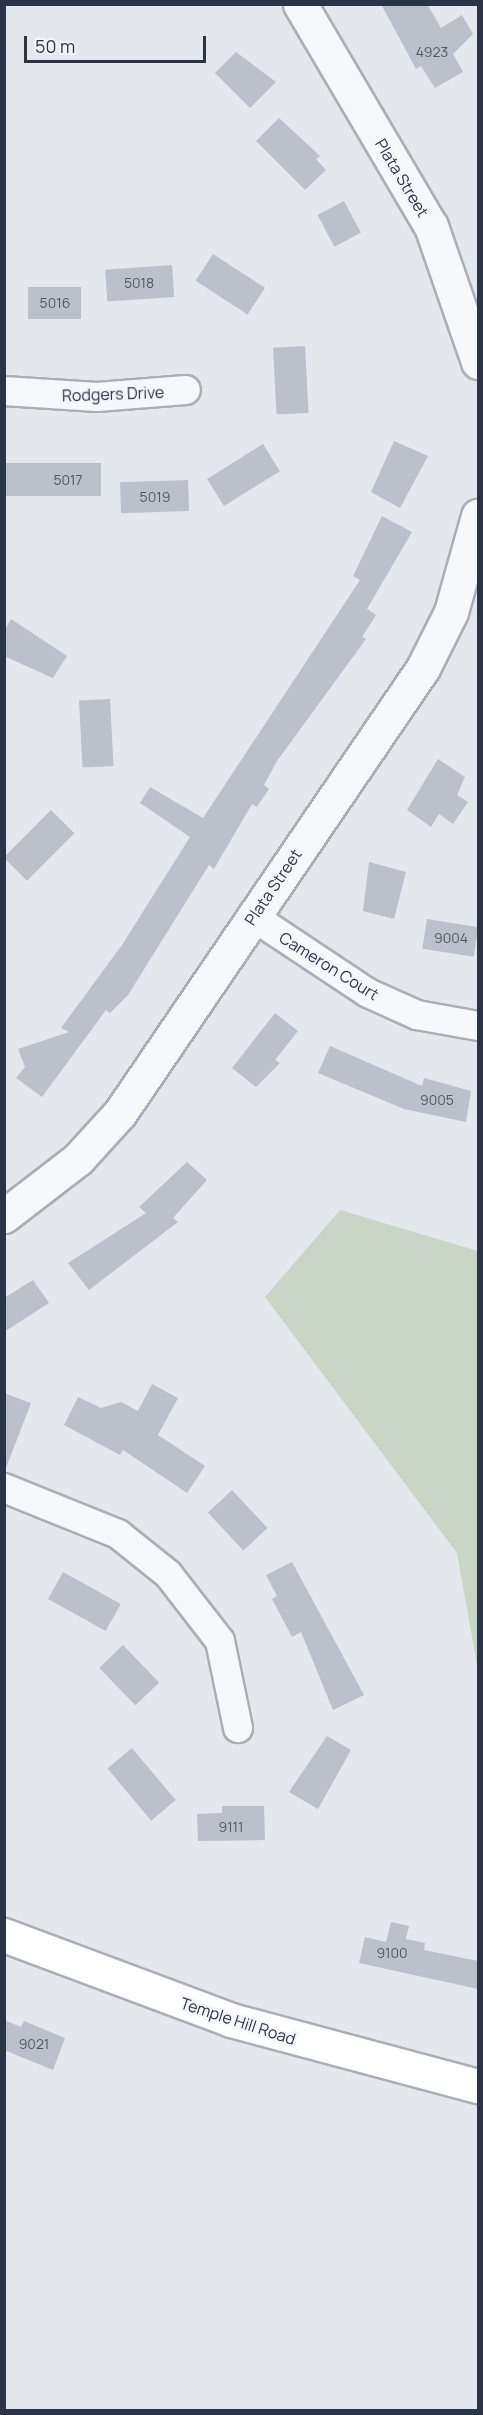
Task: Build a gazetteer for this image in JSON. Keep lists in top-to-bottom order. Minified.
{"streets":{"main road":["Temple Hill Road"],"street":["Plata Street","Rodgers Drive","Cameron Court"]},"crossings":[["Plata Street","Cameron Court"]],"house_numbers":["4923","5018","5016","5017","5019","9004","9005","9111","9100","9021"],"scale_bar":"50 m"}
